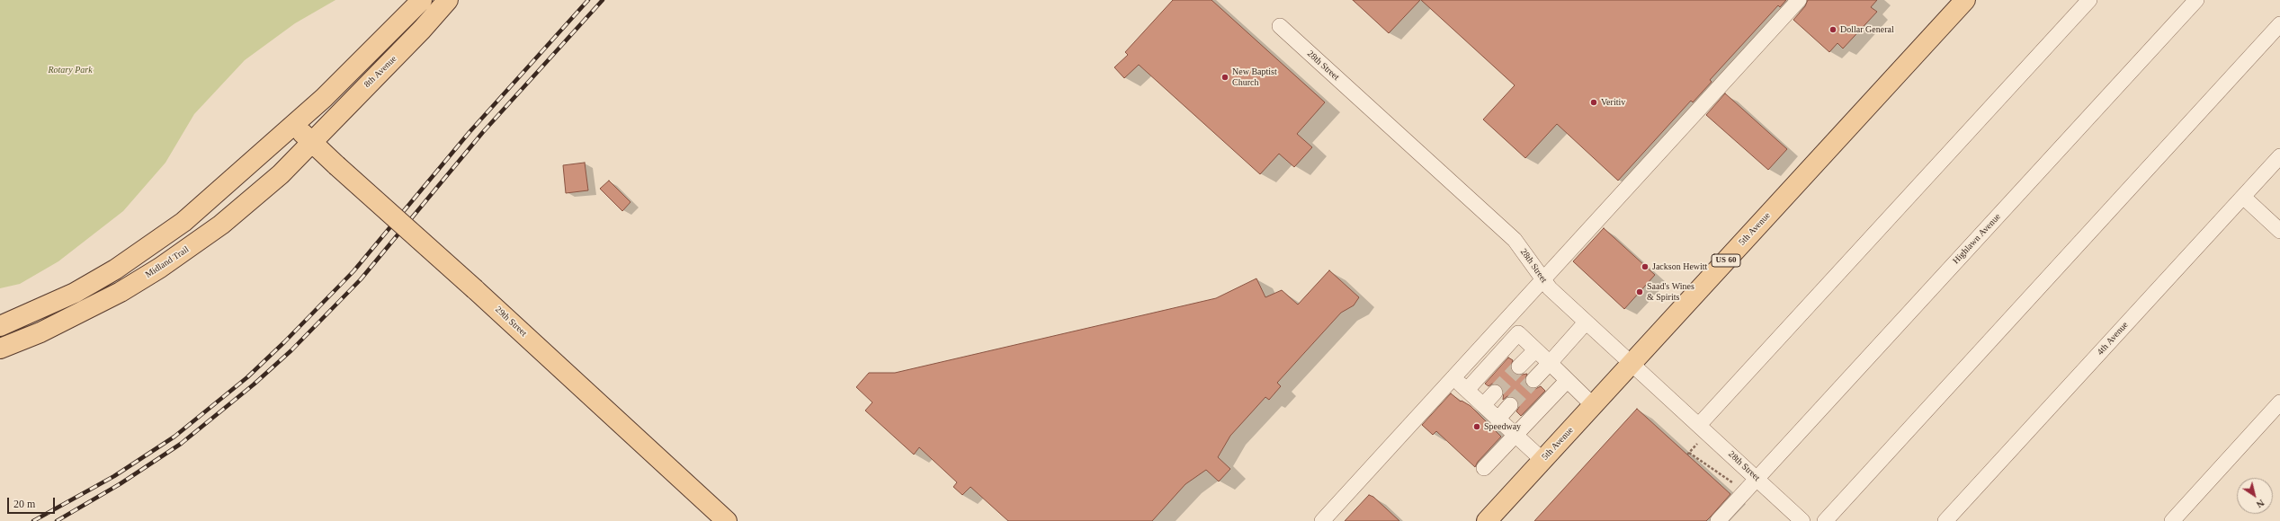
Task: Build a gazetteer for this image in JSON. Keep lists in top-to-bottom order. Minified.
{"streets":{"main road":["8th Avenue","5th Avenue","US 60","Midland Trail","29th Street"],"street":["28th Street","Highlawn Avenue","4th Avenue"]},"crossings":[["28th Street","5th Avenue"],["28th Street","Highlawn Avenue"],["8th Avenue","Midland Trail"],["8th Avenue","29th Street"],["Midland Trail","29th Street"]],"parks":["Rotary Park"],"places":["Dollar General","New Baptist Church","Veritiv","Jackson Hewitt","Saad's Wines & Spirits","Speedway"],"scale_bar":"20 m","north":"bottom right"}
